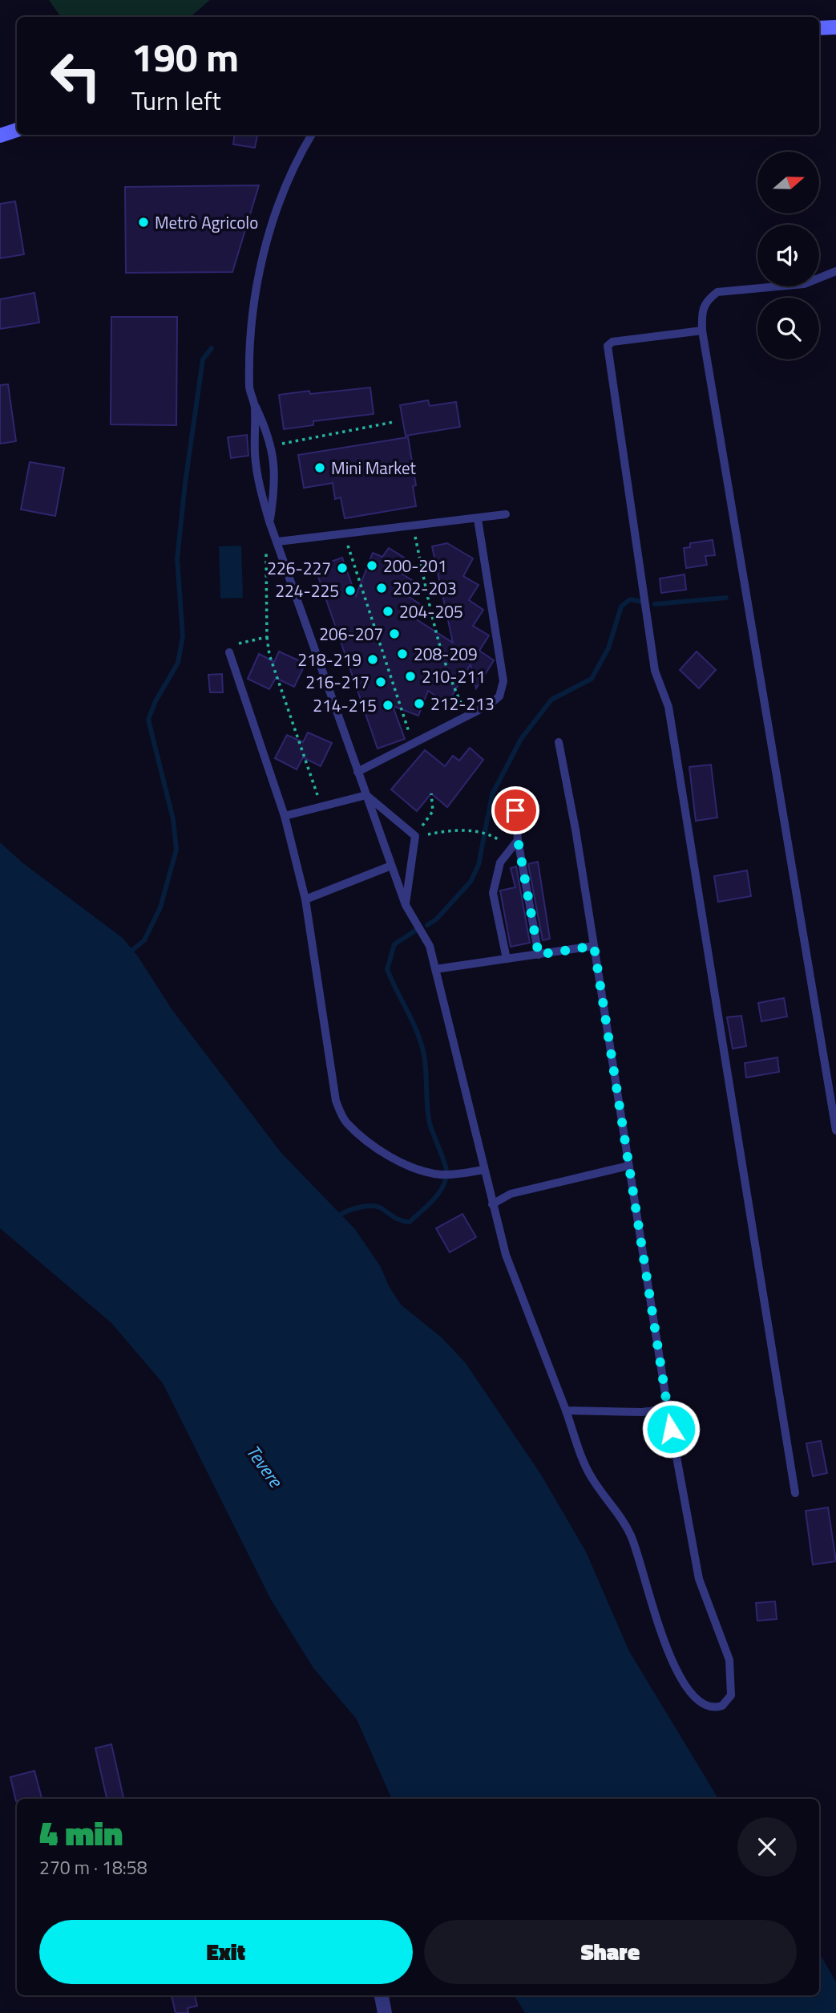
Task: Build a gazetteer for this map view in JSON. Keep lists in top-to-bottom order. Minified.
{"water":["Tevere"],"places":["Metrò Agricolo","Mini Market","200-201","226-227","202-203","224-225","204-205","206-207","208-209","218-219","210-211","216-217","212-213","214-215"],"north":"right","page":{"turn":["190 m","Turn left"],"heading":["4 min","270 m · 18:58"],"buttons":["Exit","Share"]}}
